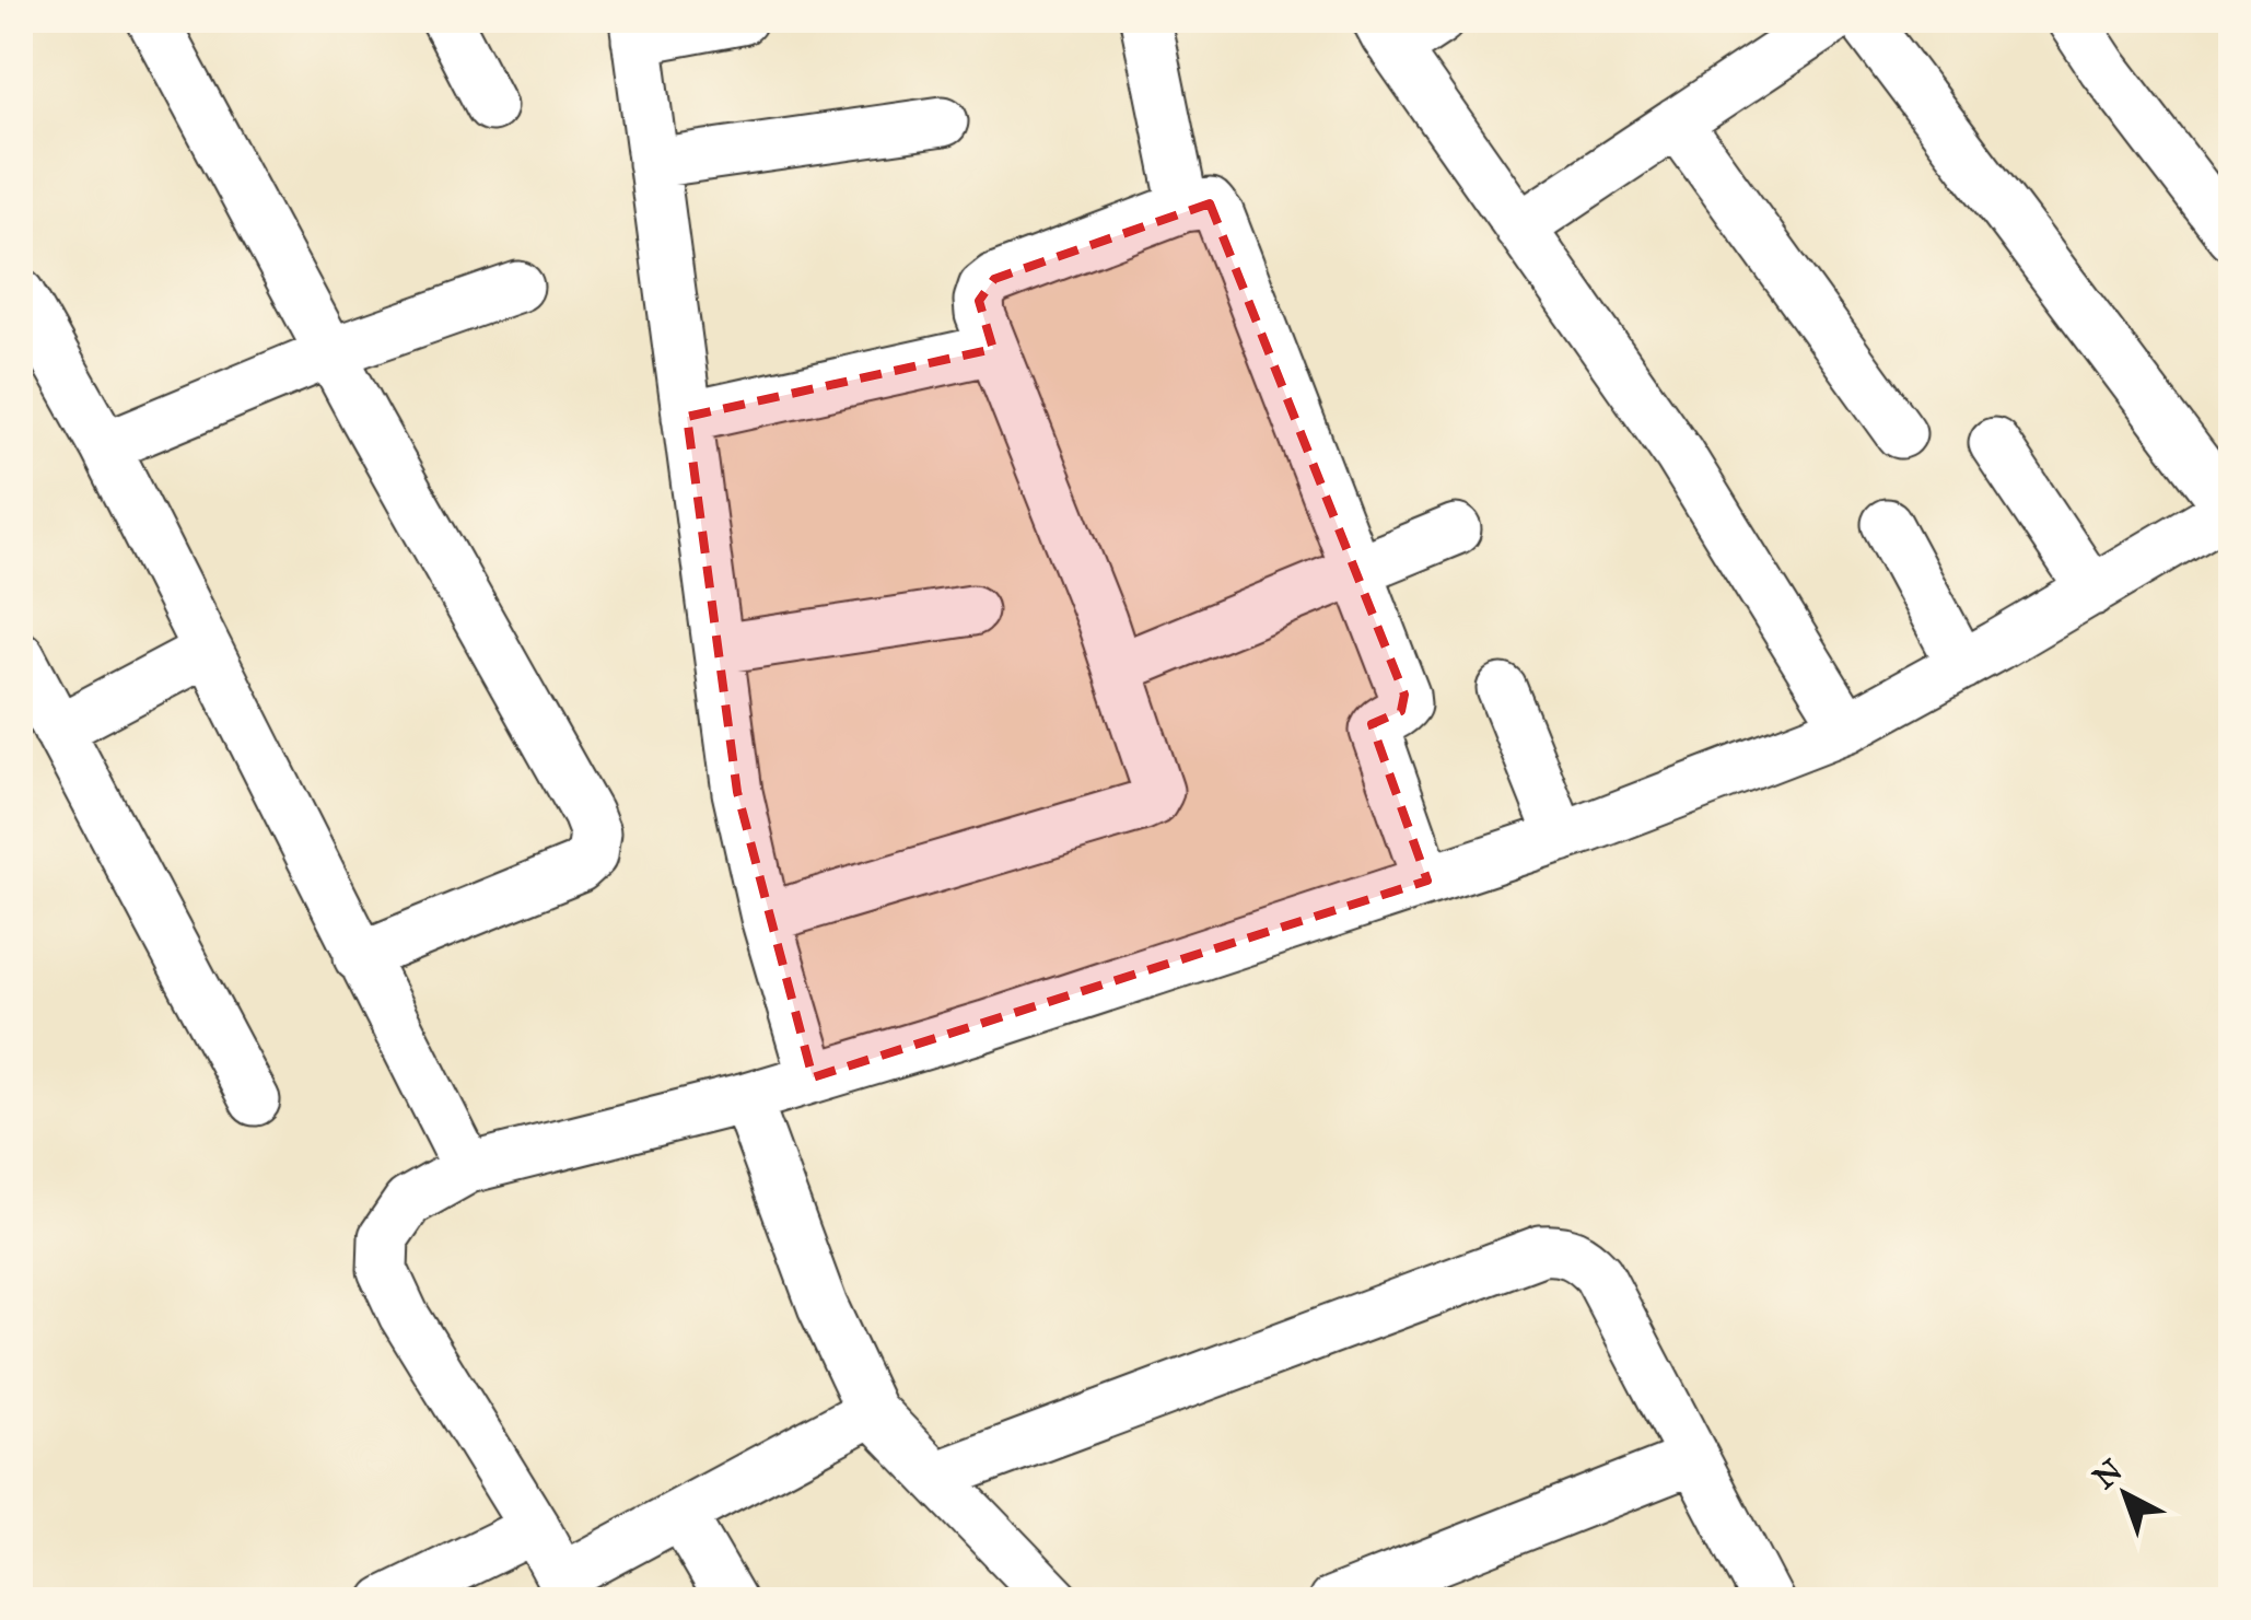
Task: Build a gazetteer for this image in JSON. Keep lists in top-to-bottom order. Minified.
{"north":"top left"}
